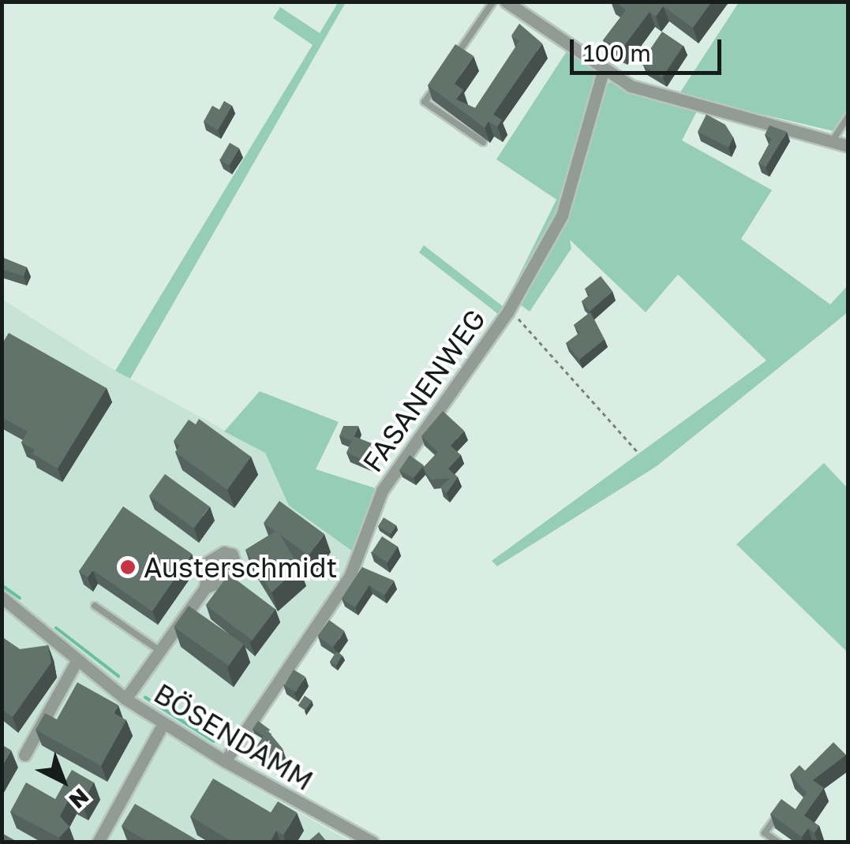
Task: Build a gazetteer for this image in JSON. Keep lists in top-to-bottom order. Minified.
{"streets":{"street":["FASANENWEG","BÖSENDAMM"]},"crossings":[["FASANENWEG","BÖSENDAMM"]],"places":["Austerschmidt"],"scale_bar":"100 m","north":"bottom right"}
